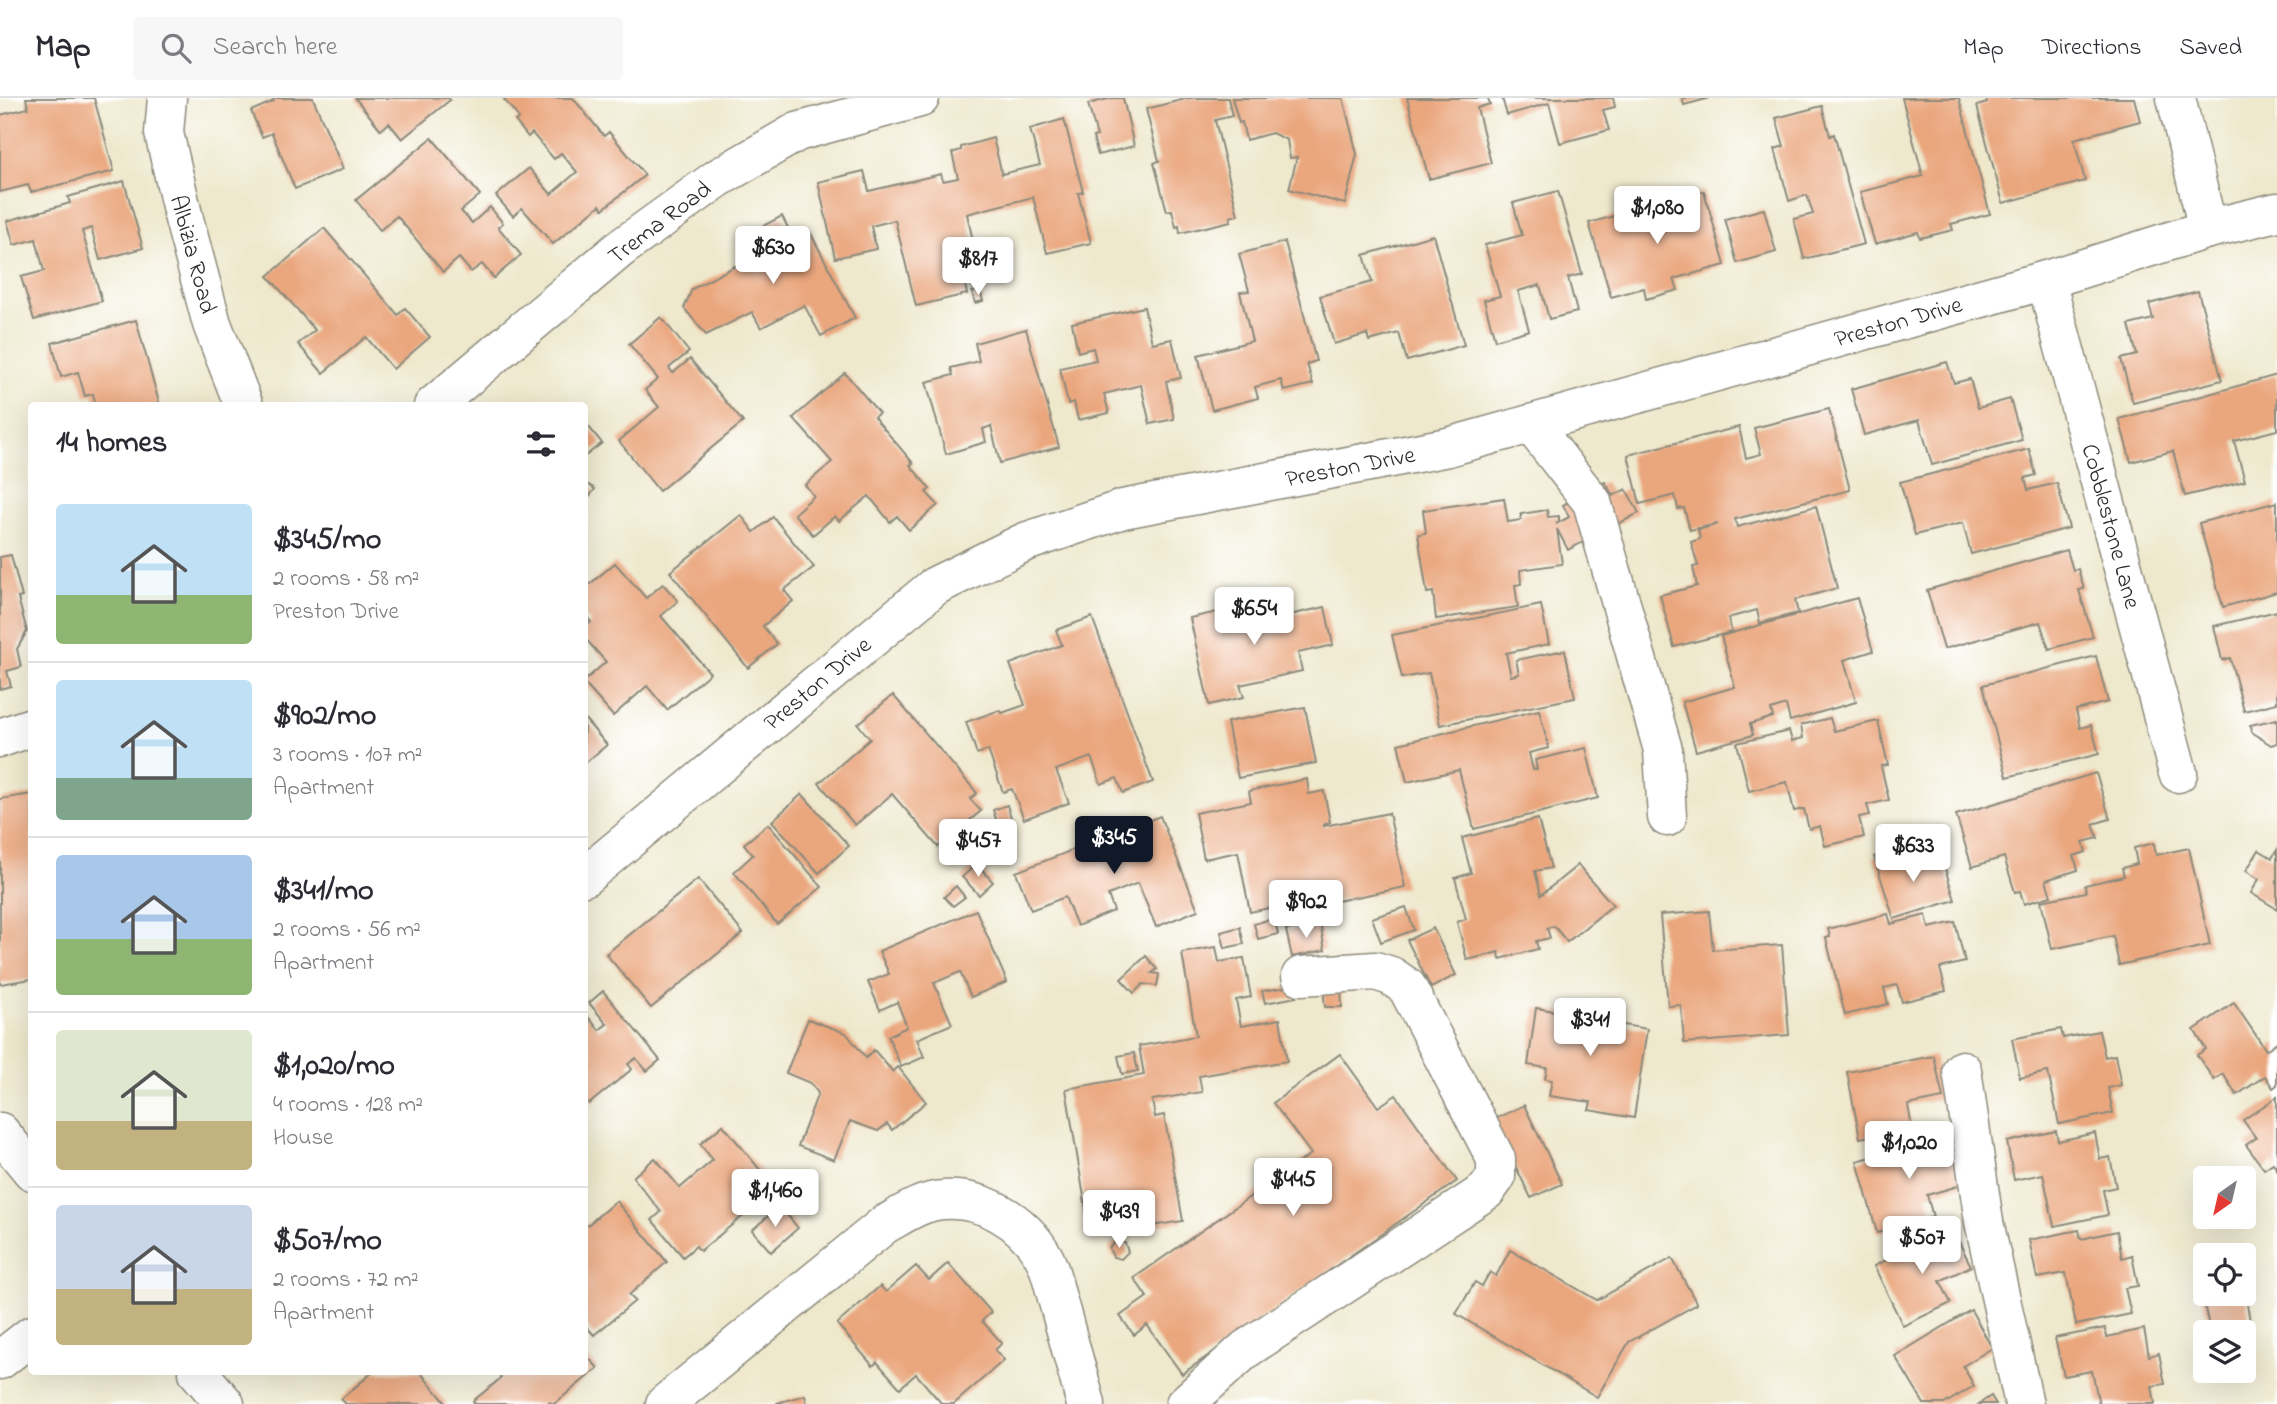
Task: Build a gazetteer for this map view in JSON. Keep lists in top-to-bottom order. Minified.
{"streets":{"street":["Trema Road","Albizia Road","Preston Drive","Cobblestone Lane"]},"crossings":[["Preston Drive","Cobblestone Lane"]],"north":"bottom left","page":{"header":"Map","search":"Search here","nav":["Map","Directions","Saved"],"price":["$1,080","$630","$817","$654","$345","$457","$633","$902","$341","$1,020","$445","$1,460","$439","$507"],"heading":"14 homes","list":[{"name":"$345/mo","note":"2 rooms · 58 m² · Preston Drive"},{"name":"$902/mo","note":"3 rooms · 107 m² · Apartment"},{"name":"$341/mo","note":"2 rooms · 56 m² · Apartment"},{"name":"$1,020/mo","note":"4 rooms · 128 m² · House"},{"name":"$507/mo","note":"2 rooms · 72 m² · Apartment"}]}}
